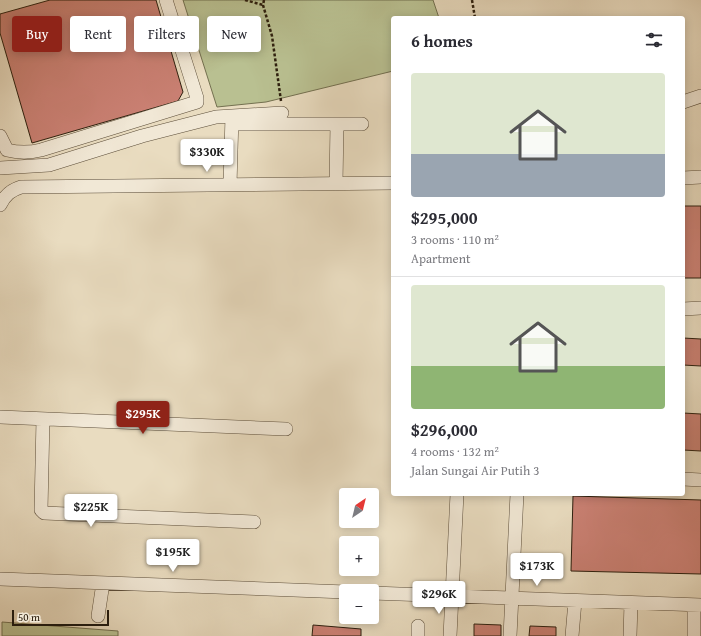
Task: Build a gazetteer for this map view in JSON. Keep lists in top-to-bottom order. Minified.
{"scale_bar":"50 m","north":"top right","page":{"chip":["Buy","Rent","Filters","New"],"heading":"6 homes","list":[{"name":"$295,000","note":"3 rooms · 110 m² · Apartment"},{"name":"$296,000","note":"4 rooms · 132 m² · Jalan Sungai Air Putih 3"}],"price":["$330K","$295K","$225K","$195K","$173K","$296K"],"map_buttons":["+","−"],"scale":"50 m"}}
